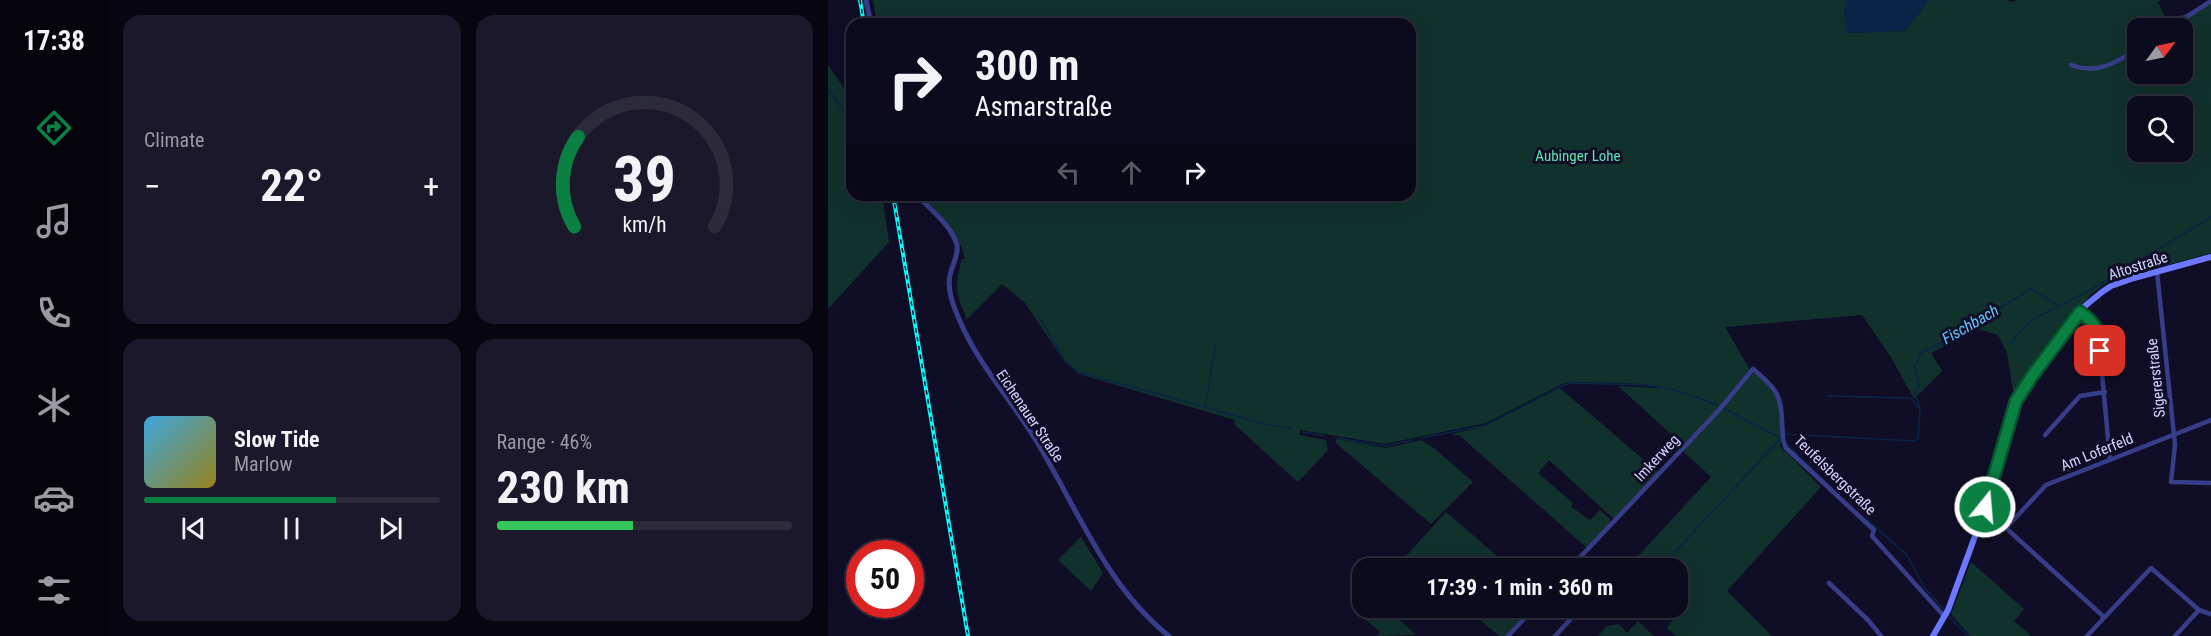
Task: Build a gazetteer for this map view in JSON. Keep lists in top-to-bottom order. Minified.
{"streets":{"main road":["Altostraße"],"street":["Sigererstraße","Eichenauer Straße","Am Loferfeld","Imkerweg","Teufelsbergstraße"]},"crossings":[["Altostraße","Sigererstraße"],["Altostraße","Teufelsbergstraße"],["Sigererstraße","Am Loferfeld"],["Imkerweg","Teufelsbergstraße"]],"water":["Fischbach"],"parks":["Aubinger Lohe"],"north":"top right","page":{"tabs":"17:38","tile":["Climate",["Range · 46%","230 km"]],"turn":["300 m","Asmarstraße"],"heat":["−","22°","+"],"song":["Slow Tide","Marlow"],"limit":"50","trip":"17:39 · 1 min · 360 m","gauge":["39","km/h"]}}
